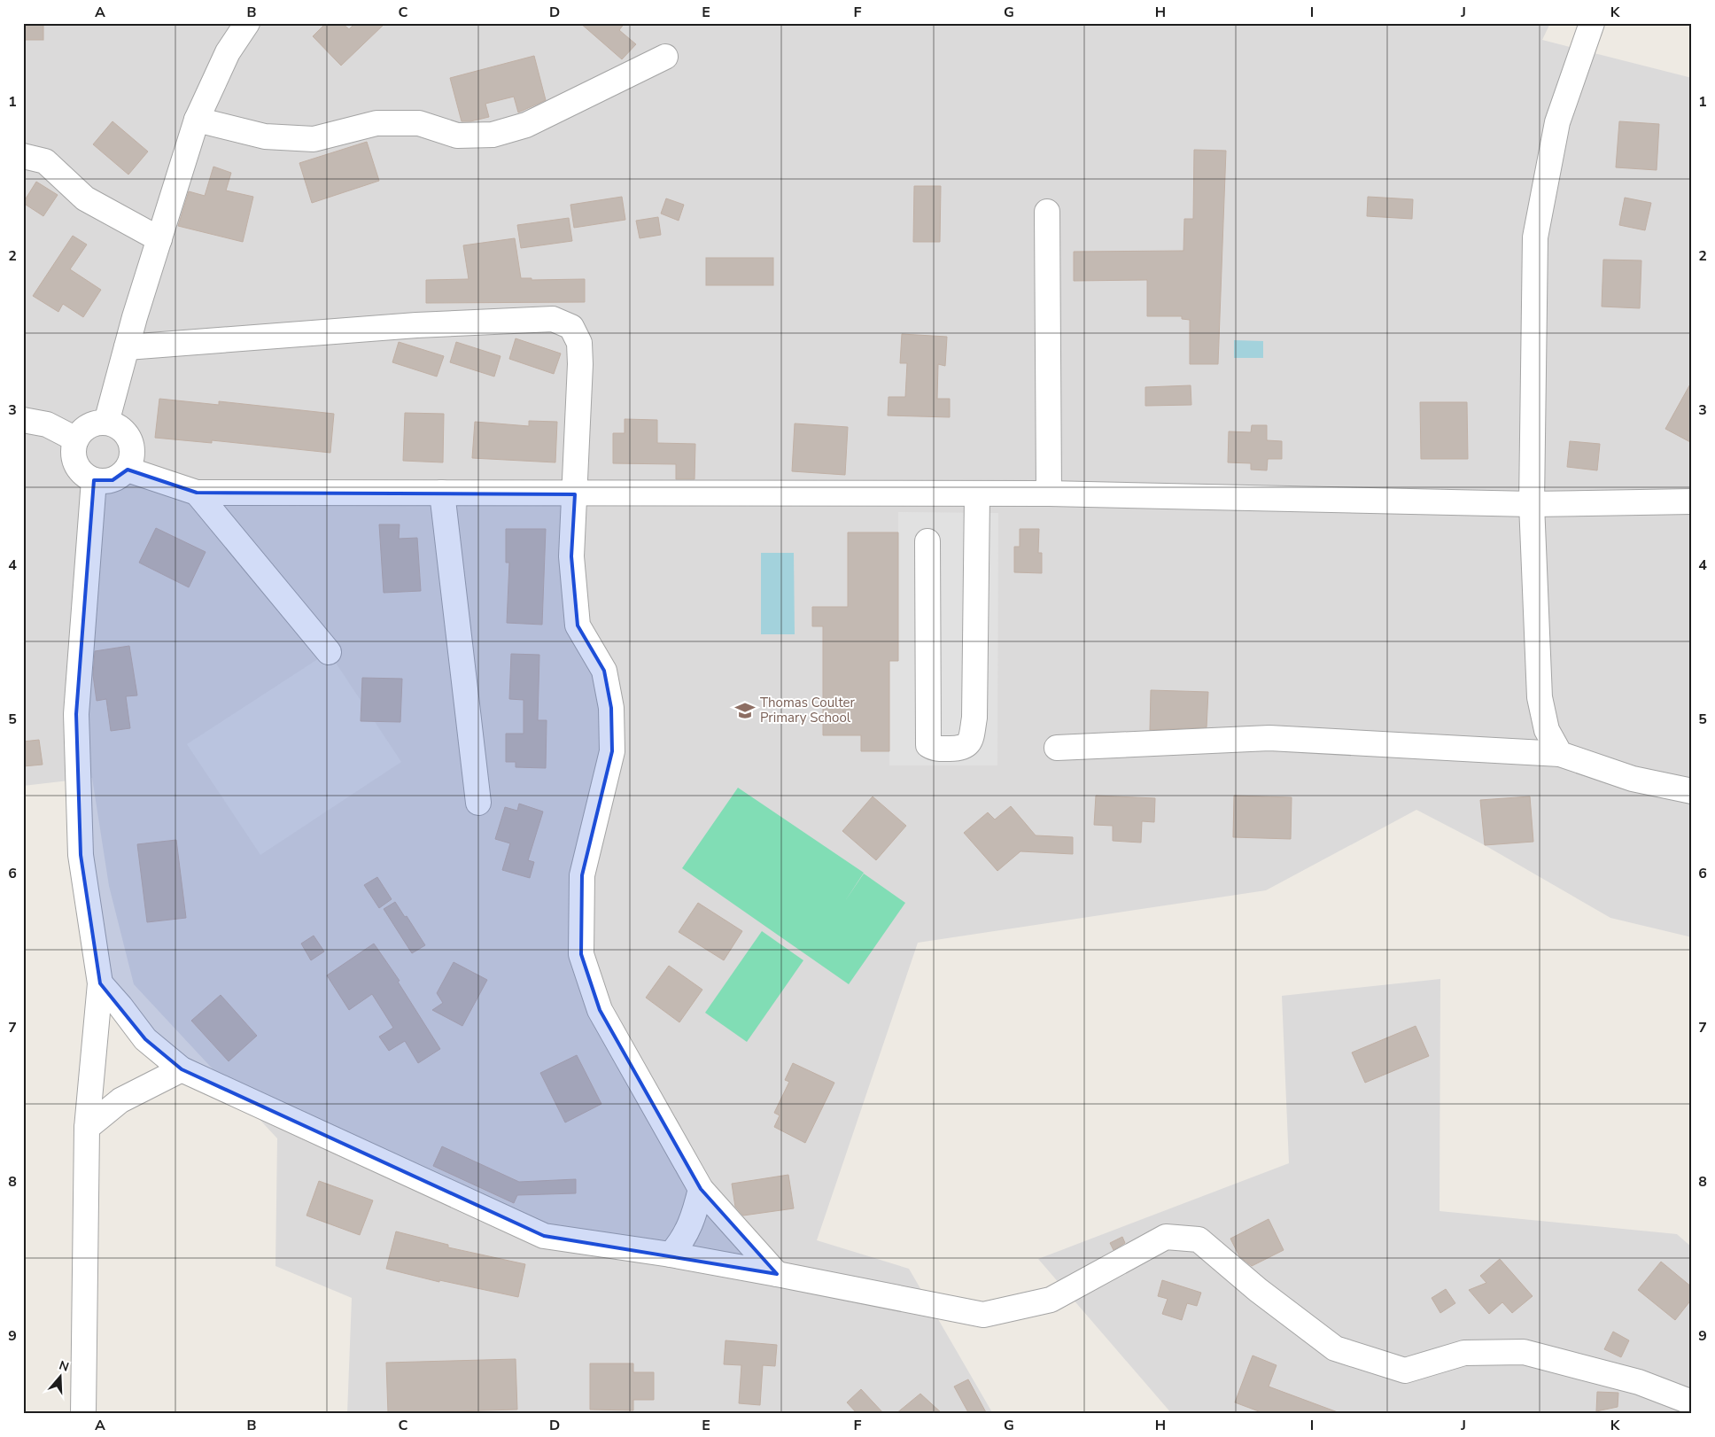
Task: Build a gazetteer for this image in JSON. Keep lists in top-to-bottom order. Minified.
{"places":{"school or university":["Thomas Coulter Primary School"]},"north":"top","grid":{"columns":["A","B","C","D","E","F","G","H","I","J","K"],"rows":["1","2","3","4","5","6","7","8","9"]}}
